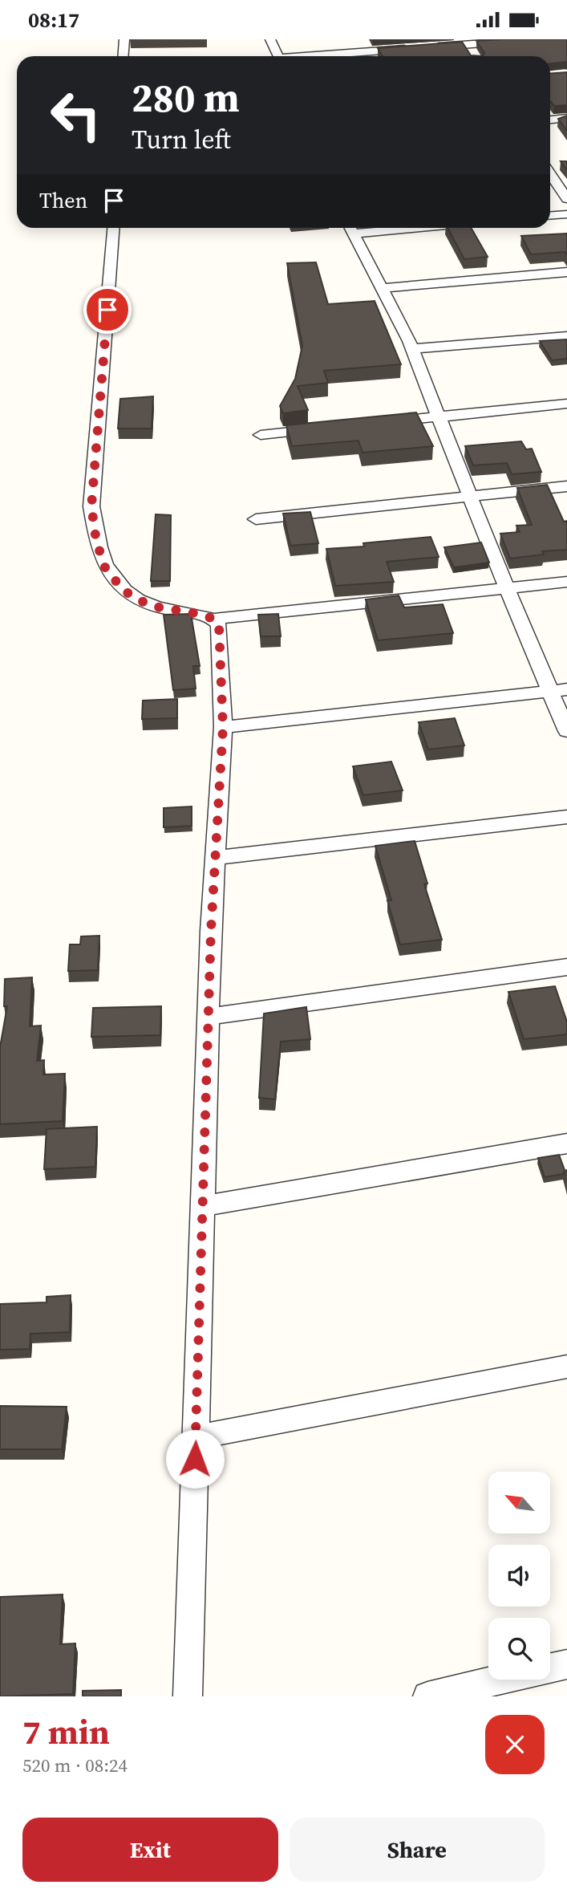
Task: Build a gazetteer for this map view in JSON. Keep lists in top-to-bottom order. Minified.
{"north":"top left","page":{"status":"08:17","turn":["280 m","Turn left"],"then":"Then","heading":["7 min","520 m · 08:24"],"buttons":["Exit","Share"]}}
